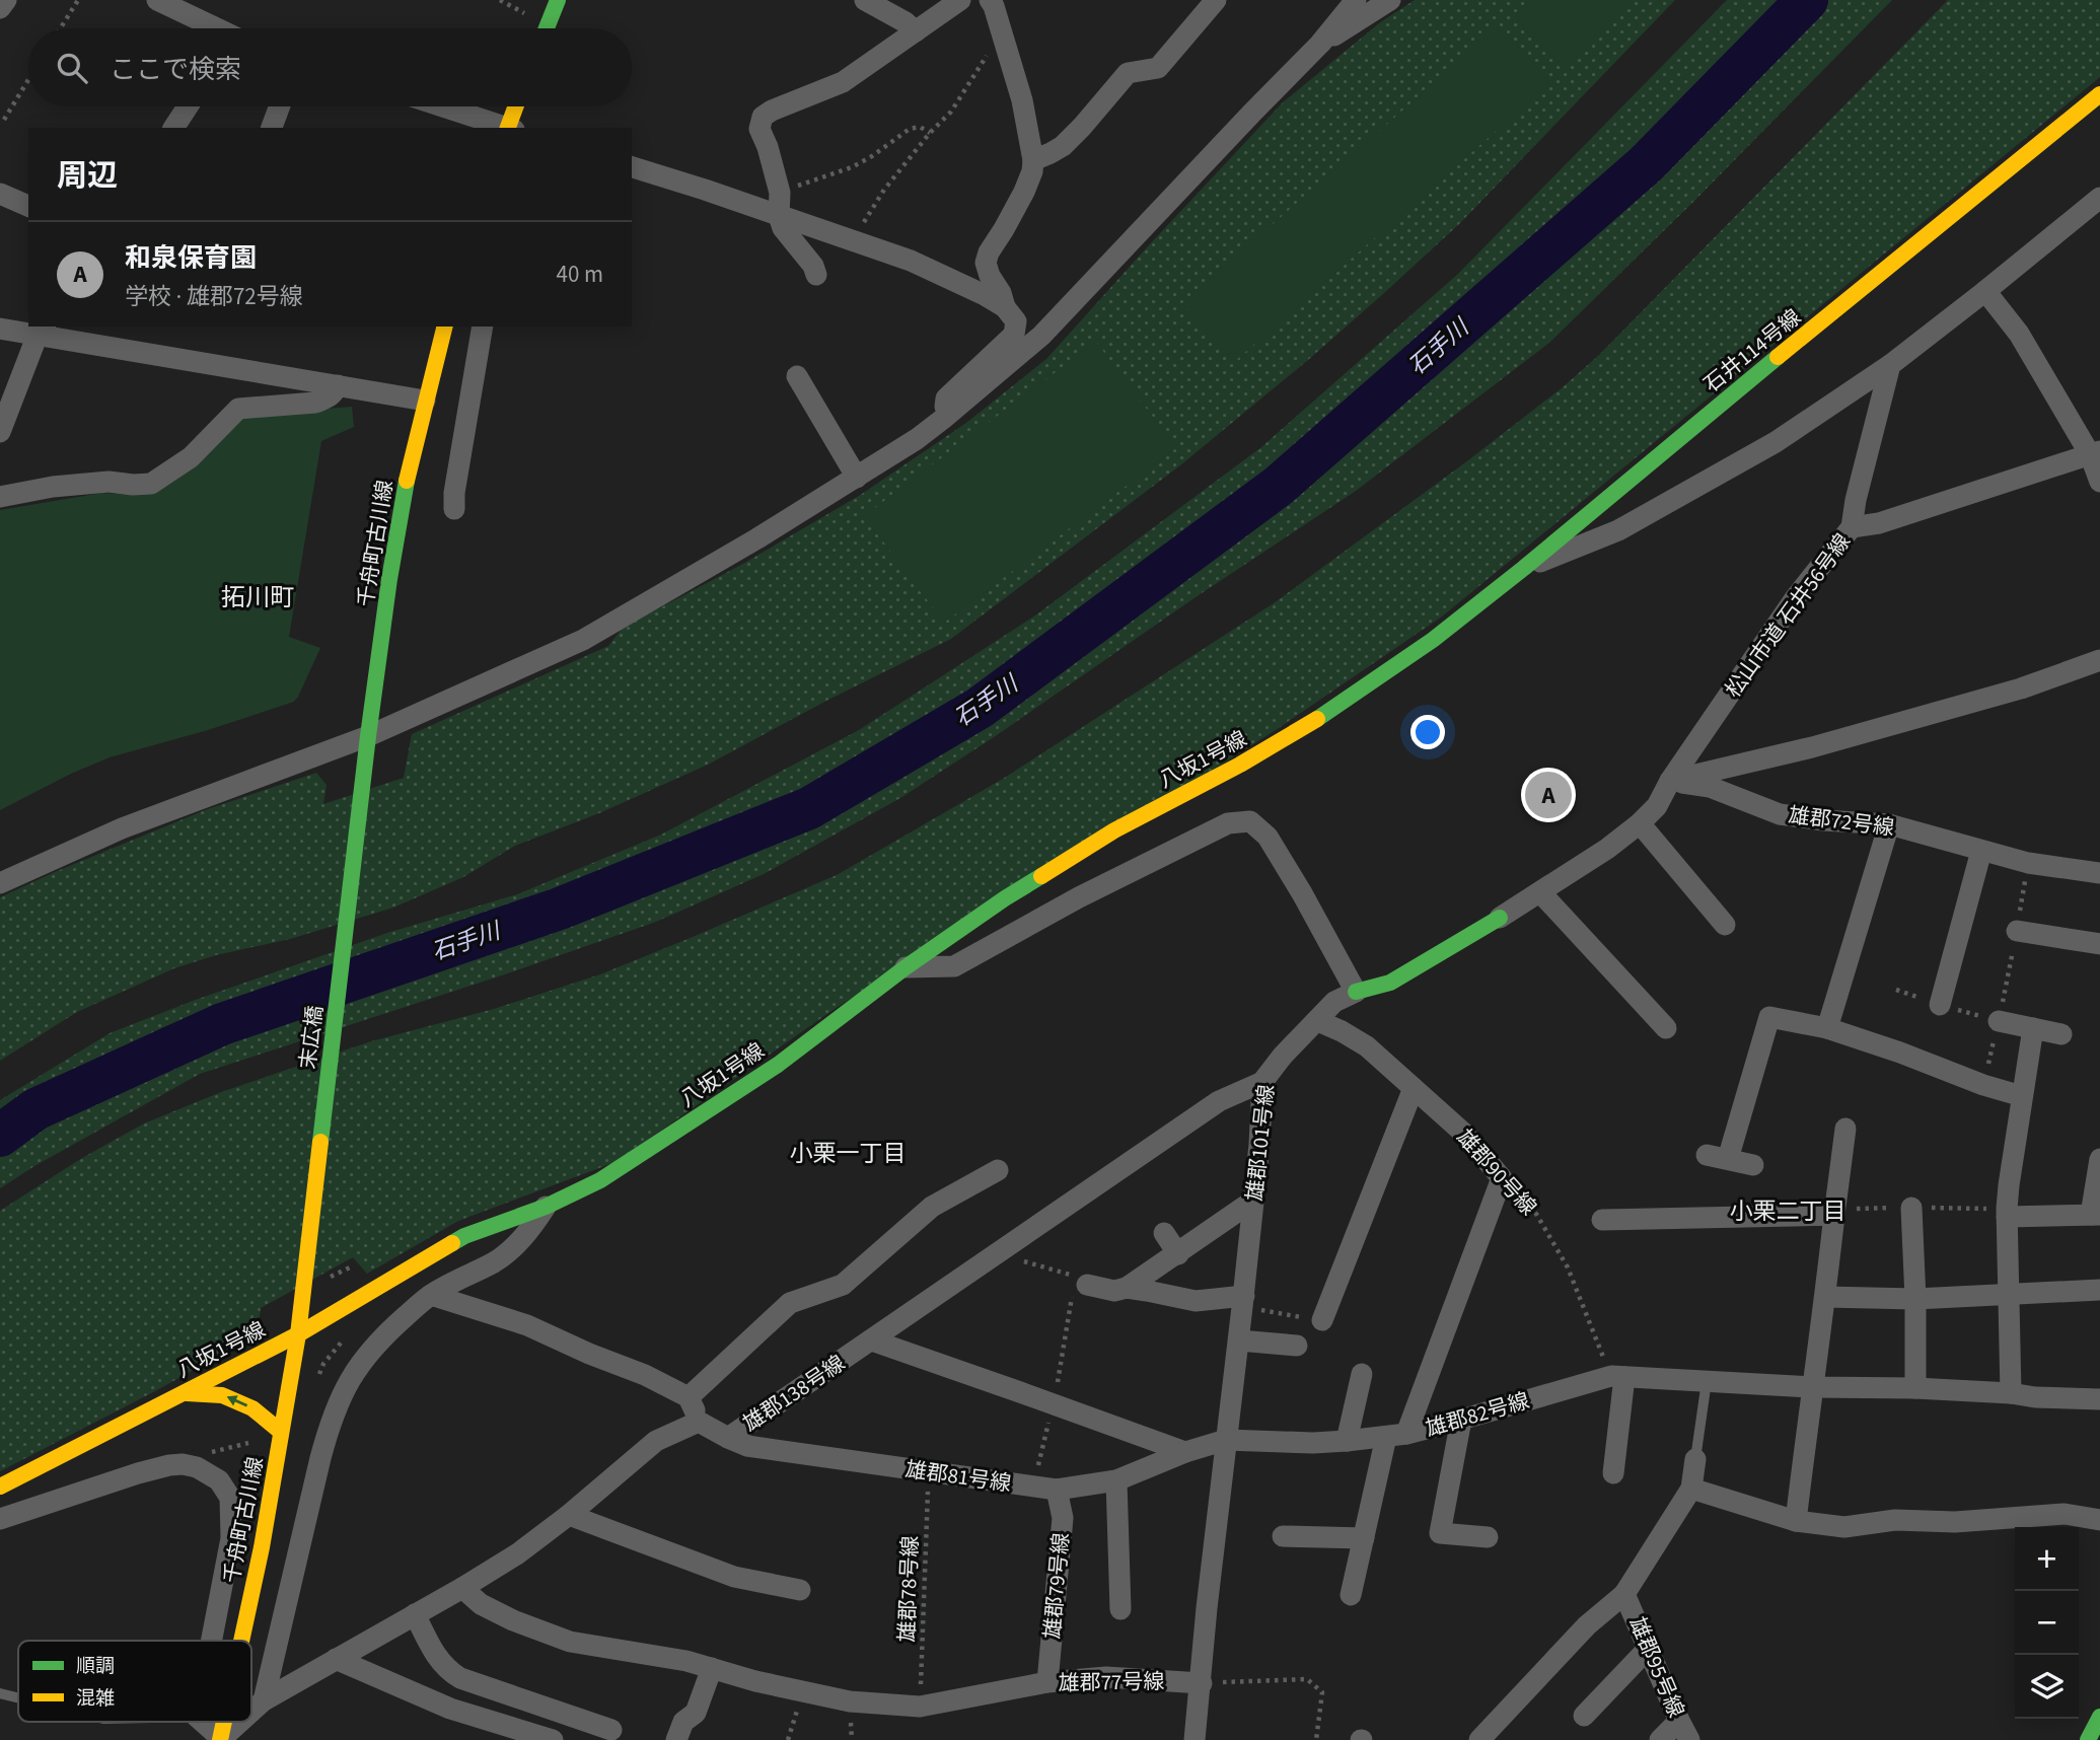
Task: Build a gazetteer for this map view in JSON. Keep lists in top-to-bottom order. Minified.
{"streets":{"main road":["石井114号線","千舟町古川線","八坂1号線","末広橋"],"street":["松山市道 石井56号線","雄郡72号線","雄郡101号線","雄郡90号線","雄郡138号線","雄郡82号線","雄郡81号線","雄郡79号線","雄郡95号線","雄郡77号線"],"path":["雄郡78号線"]},"crossings":[["石井114号線","八坂1号線"],["千舟町古川線","八坂1号線"],["千舟町古川線","末広橋"],["松山市道 石井56号線","雄郡72号線"],["雄郡101号線","雄郡90号線"],["雄郡101号線","雄郡138号線"],["雄郡101号線","雄郡82号線"],["雄郡101号線","雄郡77号線"],["雄郡90号線","雄郡82号線"],["雄郡138号線","雄郡81号線"],["雄郡82号線","雄郡81号線"],["雄郡81号線","雄郡79号線"],["雄郡81号線","雄郡78号線"],["雄郡79号線","雄郡77号線"],["雄郡78号線","雄郡77号線"]],"districts":["拓川町","小栗一丁目","小栗二丁目"],"water":["石手川"],"legend":["順調","混雑"],"page":{"search":"ここで検索","heading":"周辺","list":[{"mark":"A","name":"和泉保育園","note":"学校 · 雄郡72号線","value":"40 m"}],"pins":"A","map_buttons":["+","−"]}}
